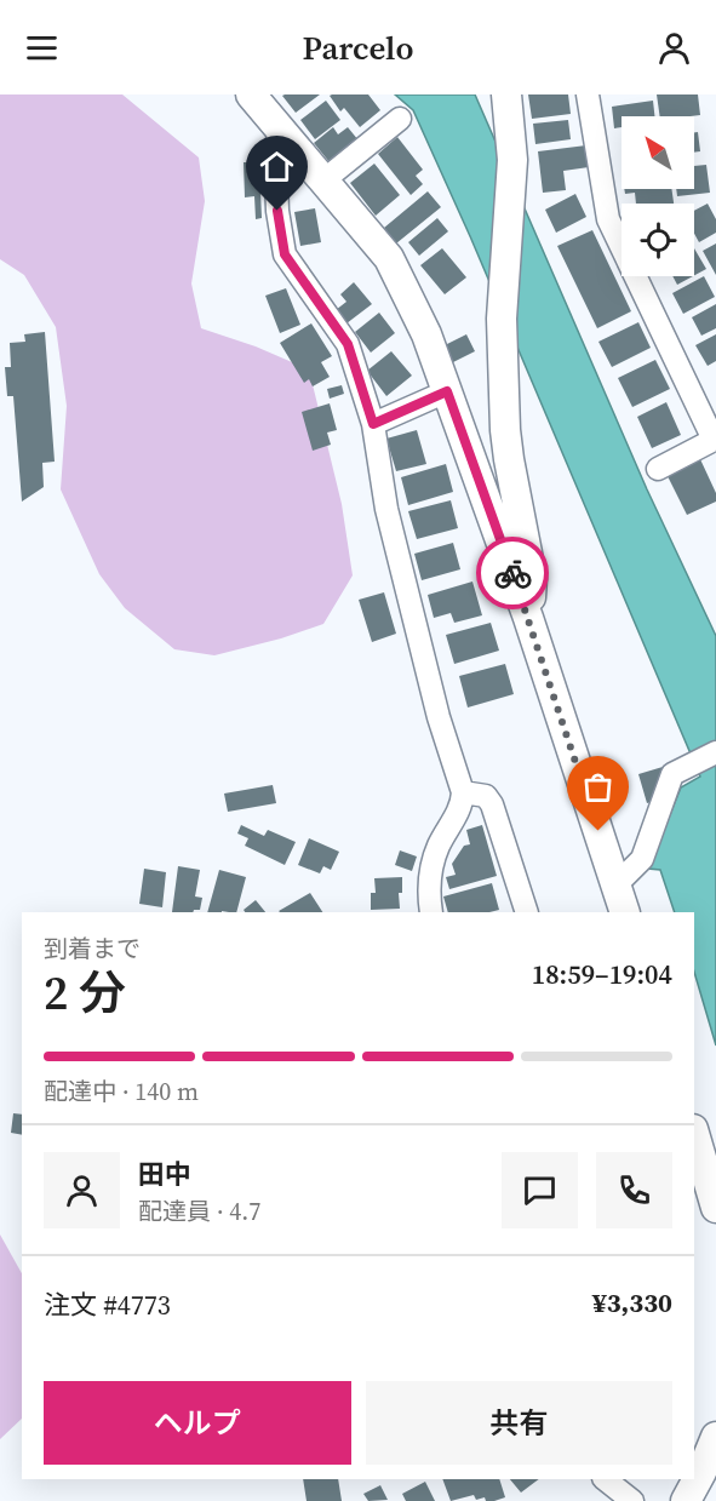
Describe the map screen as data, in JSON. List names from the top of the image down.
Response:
{
  "north": "top left",
  "page": {
    "header": "Parcelo",
    "heading": ["2 分", "到着まで", "18:59–19:04"],
    "panel": [
      "田中",
      "配達員 · 4.7",
      "注文 #4773",
      "¥3,330"
    ],
    "bar": "配達中 · 140 m",
    "buttons": ["ヘルプ", "共有"]
  }
}
